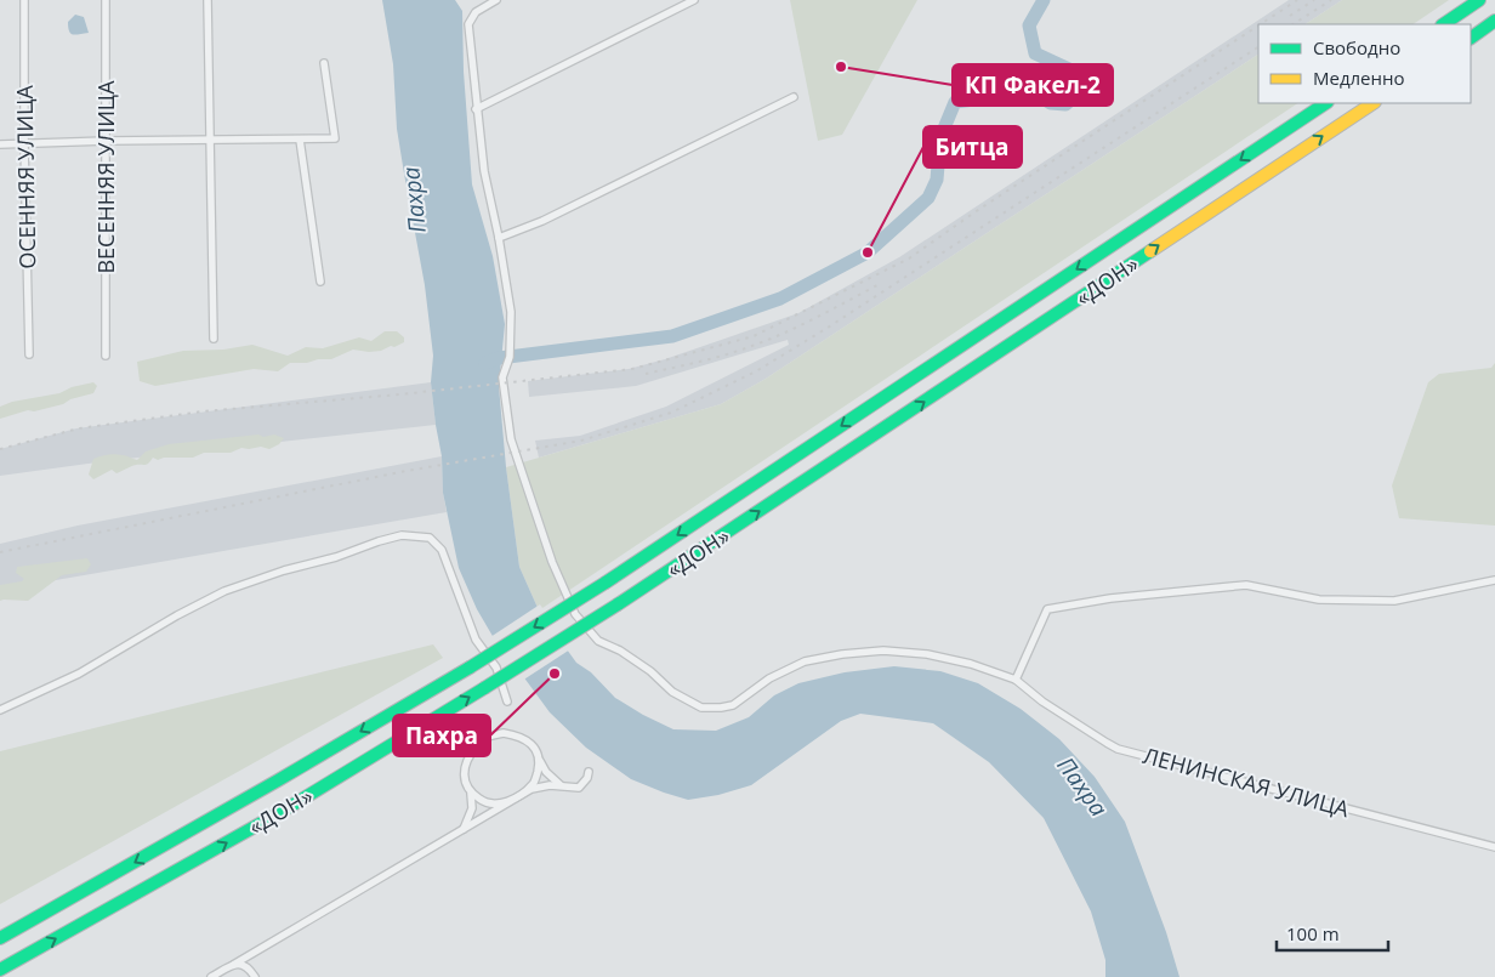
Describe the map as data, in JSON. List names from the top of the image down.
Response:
{
  "streets": {
    "highway": ["«ДОН»"],
    "street": ["ОСЕННЯЯ УЛИЦА", "ВЕСЕННЯЯ УЛИЦА", "ЛЕНИНСКАЯ УЛИЦА"]
  },
  "water": ["Пахра"],
  "places": ["КП Факел-2", "Битца", "Пахра"],
  "legend": ["Свободно", "Медленно"],
  "scale_bar": "100 m"
}
